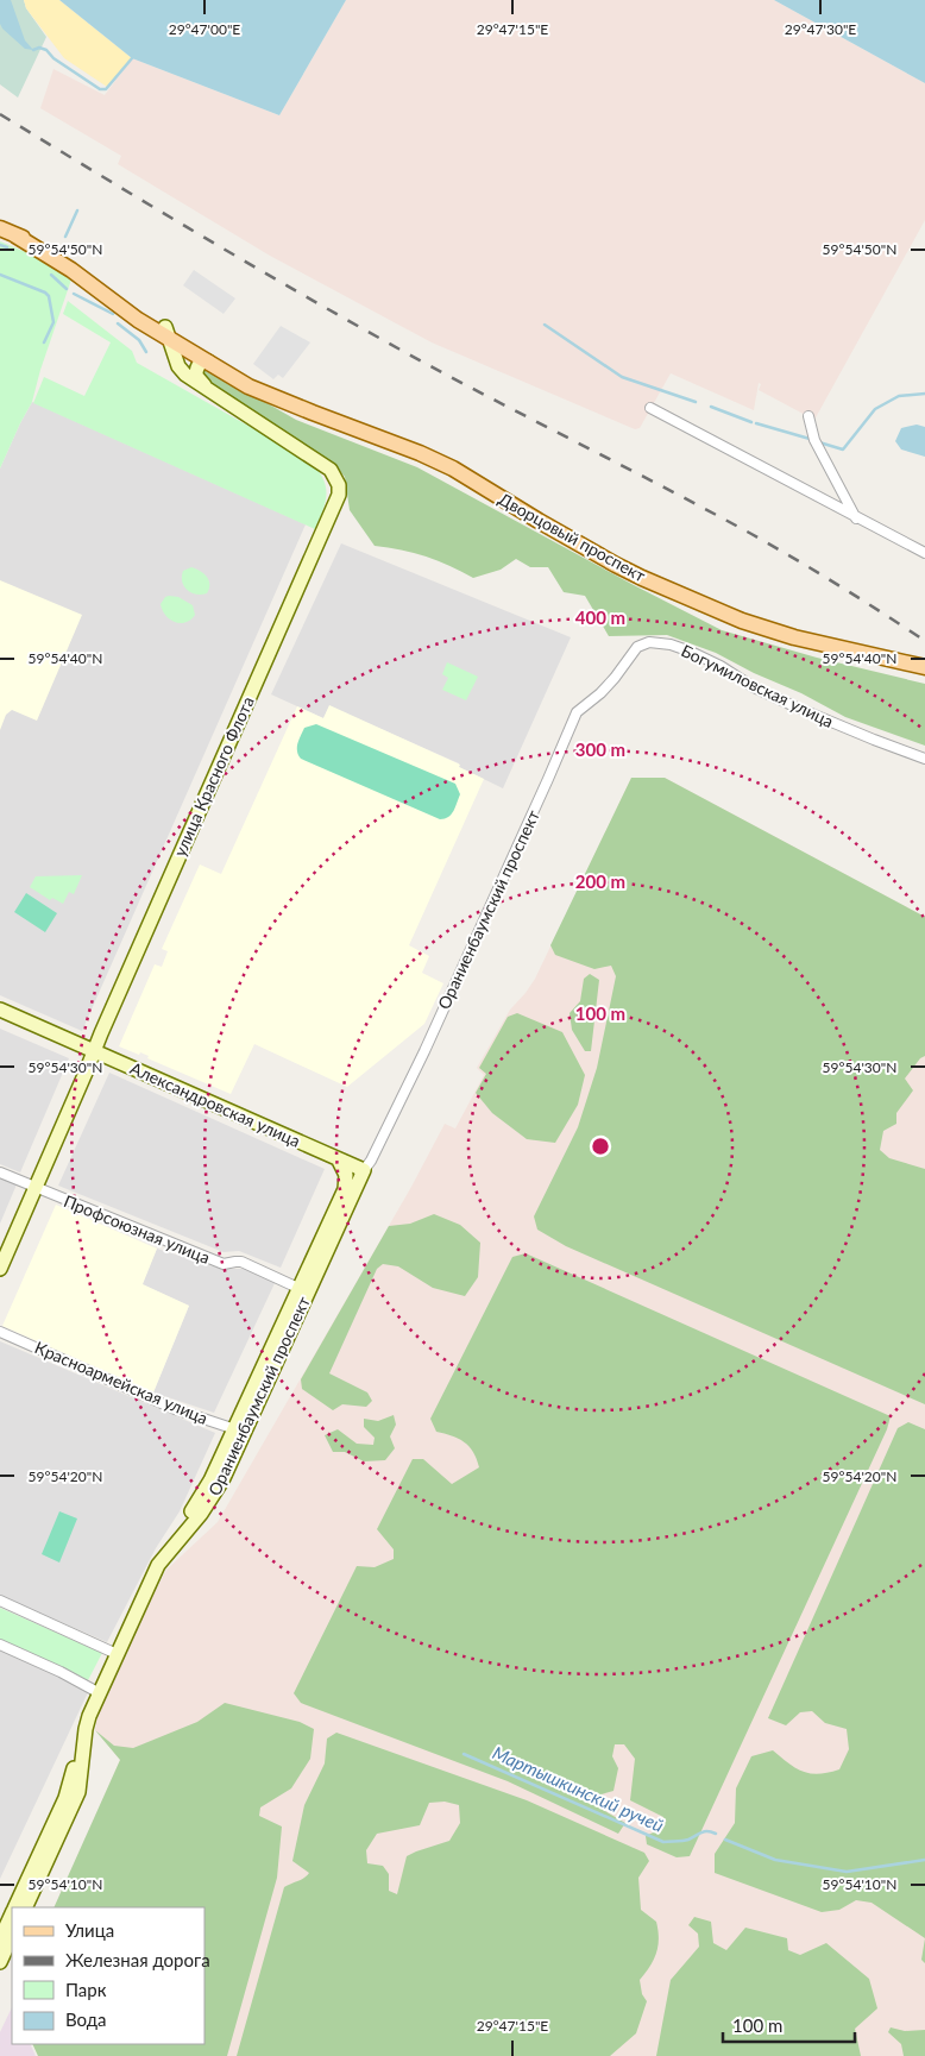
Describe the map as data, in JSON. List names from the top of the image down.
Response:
{
  "streets": {
    "main road": [
      "Дворцовый проспект",
      "улица Красного Флота",
      "Ораниенбаумский проспект",
      "Александровская улица"
    ],
    "street": ["Богумиловская улица", "Профсоюзная улица", "Красноармейская улица"]
  },
  "crossings": [
    ["Дворцовый проспект", "улица Красного Флота"],
    ["Богумиловская улица", "Ораниенбаумский проспект"],
    ["улица Красного Флота", "Александровская улица"],
    ["улица Красного Флота", "Профсоюзная улица"],
    ["Ораниенбаумский проспект", "Александровская улица"],
    ["Ораниенбаумский проспект", "Профсоюзная улица"],
    ["Ораниенбаумский проспект", "Красноармейская улица"]
  ],
  "water": ["Мартышкинский ручей"],
  "legend": [
    "Улица",
    "Железная дорога",
    "Парк",
    "Вода"
  ],
  "scale_bar": "100 m",
  "coordinates": [
    "29°47'00\"E",
    "29°47'15\"E",
    "29°47'30\"E",
    "59°54'50\"N",
    "59°54'40\"N",
    "59°54'30\"N",
    "59°54'20\"N",
    "59°54'10\"N"
  ],
  "rings": [
    "400 m",
    "300 m",
    "200 m",
    "100 m"
  ]
}
